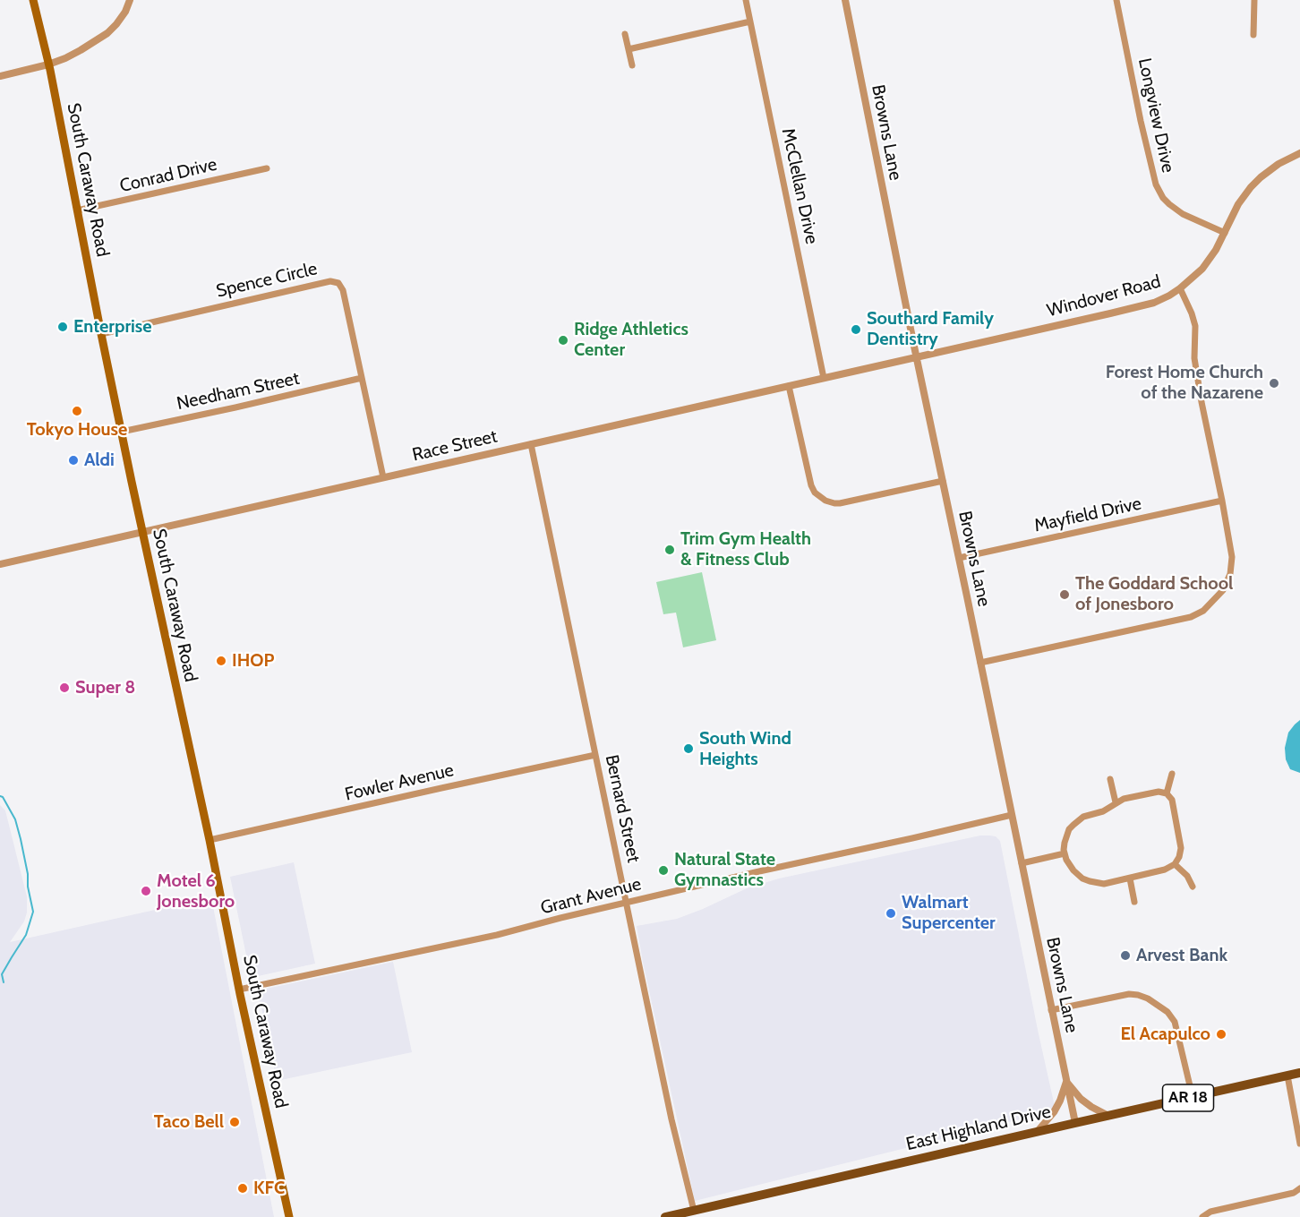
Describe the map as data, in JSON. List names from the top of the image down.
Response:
{
  "streets": {
    "main road": ["South Caraway Road", "AR 18", "East Highland Drive"],
    "street": [
      "Longview Drive",
      "Browns Lane",
      "Conrad Drive",
      "McClellan Drive",
      "Spence Circle",
      "Windover Road",
      "Needham Street",
      "Race Street",
      "Mayfield Drive",
      "Fowler Avenue",
      "Bernard Street",
      "Grant Avenue"
    ]
  },
  "crossings": [
    ["Longview Drive", "Windover Road"],
    ["Browns Lane", "Windover Road"],
    ["Browns Lane", "Race Street"],
    ["Browns Lane", "Mayfield Drive"],
    ["Browns Lane", "Grant Avenue"],
    ["Browns Lane", "East Highland Drive"],
    ["Conrad Drive", "South Caraway Road"],
    ["South Caraway Road", "Spence Circle"],
    ["South Caraway Road", "Needham Street"],
    ["South Caraway Road", "Race Street"],
    ["South Caraway Road", "Fowler Avenue"],
    ["South Caraway Road", "Grant Avenue"],
    ["McClellan Drive", "Race Street"],
    ["Spence Circle", "Needham Street"],
    ["Spence Circle", "Race Street"],
    ["Windover Road", "Race Street"],
    ["Race Street", "Bernard Street"],
    ["Fowler Avenue", "Bernard Street"],
    ["Bernard Street", "Grant Avenue"],
    ["Bernard Street", "East Highland Drive"]
  ],
  "places": [
    "Enterprise",
    "Southard Family Dentistry",
    "Ridge Athletics Center",
    "Forest Home Church of the Nazarene",
    "Tokyo House",
    "Aldi",
    "Trim Gym Health & Fitness Club",
    "The Goddard School of Jonesboro",
    "IHOP",
    "Super 8",
    "South Wind Heights",
    "Natural State Gymnastics",
    "Motel 6 Jonesboro",
    "Walmart Supercenter",
    "Arvest Bank",
    "El Acapulco",
    "Taco Bell",
    "KFC"
  ]
}
